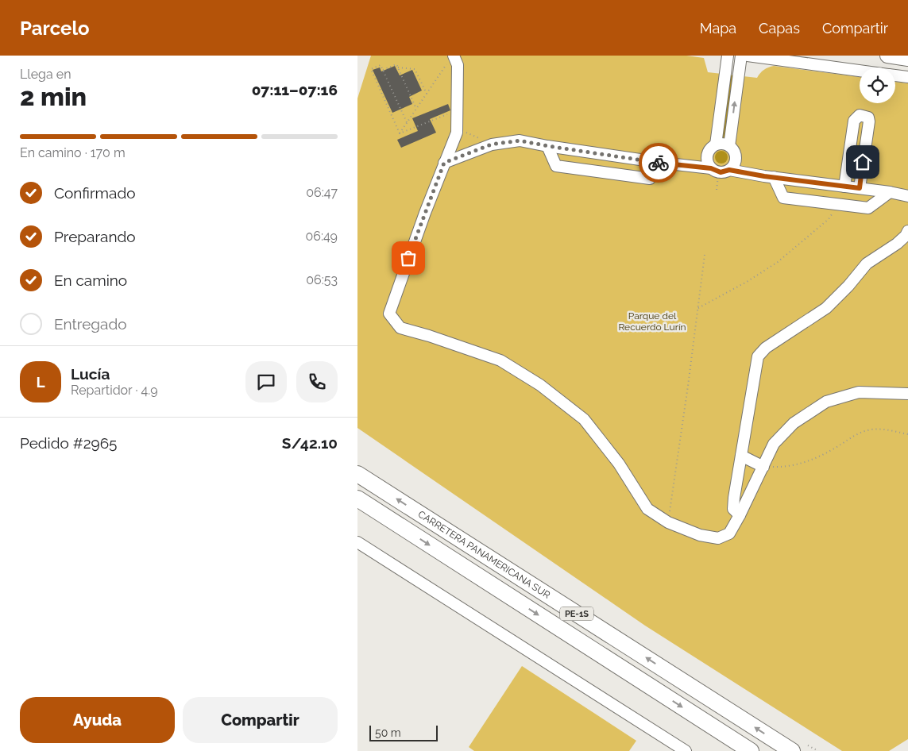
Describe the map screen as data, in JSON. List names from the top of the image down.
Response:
{
  "streets": {
    "highway": ["CARRETERA PANAMERICANA SUR", "PE-1S"]
  },
  "parks": ["Parque del Recuerdo Lurín"],
  "scale_bar": "50 m",
  "page": {
    "header": "Parcelo",
    "nav": ["Mapa", "Capas", "Compartir"],
    "heading": ["2 min", "Llega en", "07:11–07:16"],
    "panel": [
      "Lucía",
      "Repartidor · 4.9",
      "Pedido #2965",
      "S/42.10"
    ],
    "bar": "En camino · 170 m",
    "list": [
      ["Confirmado", "06:47"],
      ["Preparando", "06:49"],
      ["En camino", "06:53"],
      "Entregado"
    ],
    "round": "L",
    "buttons": ["Ayuda", "Compartir"],
    "scale": "50 m"
  }
}
